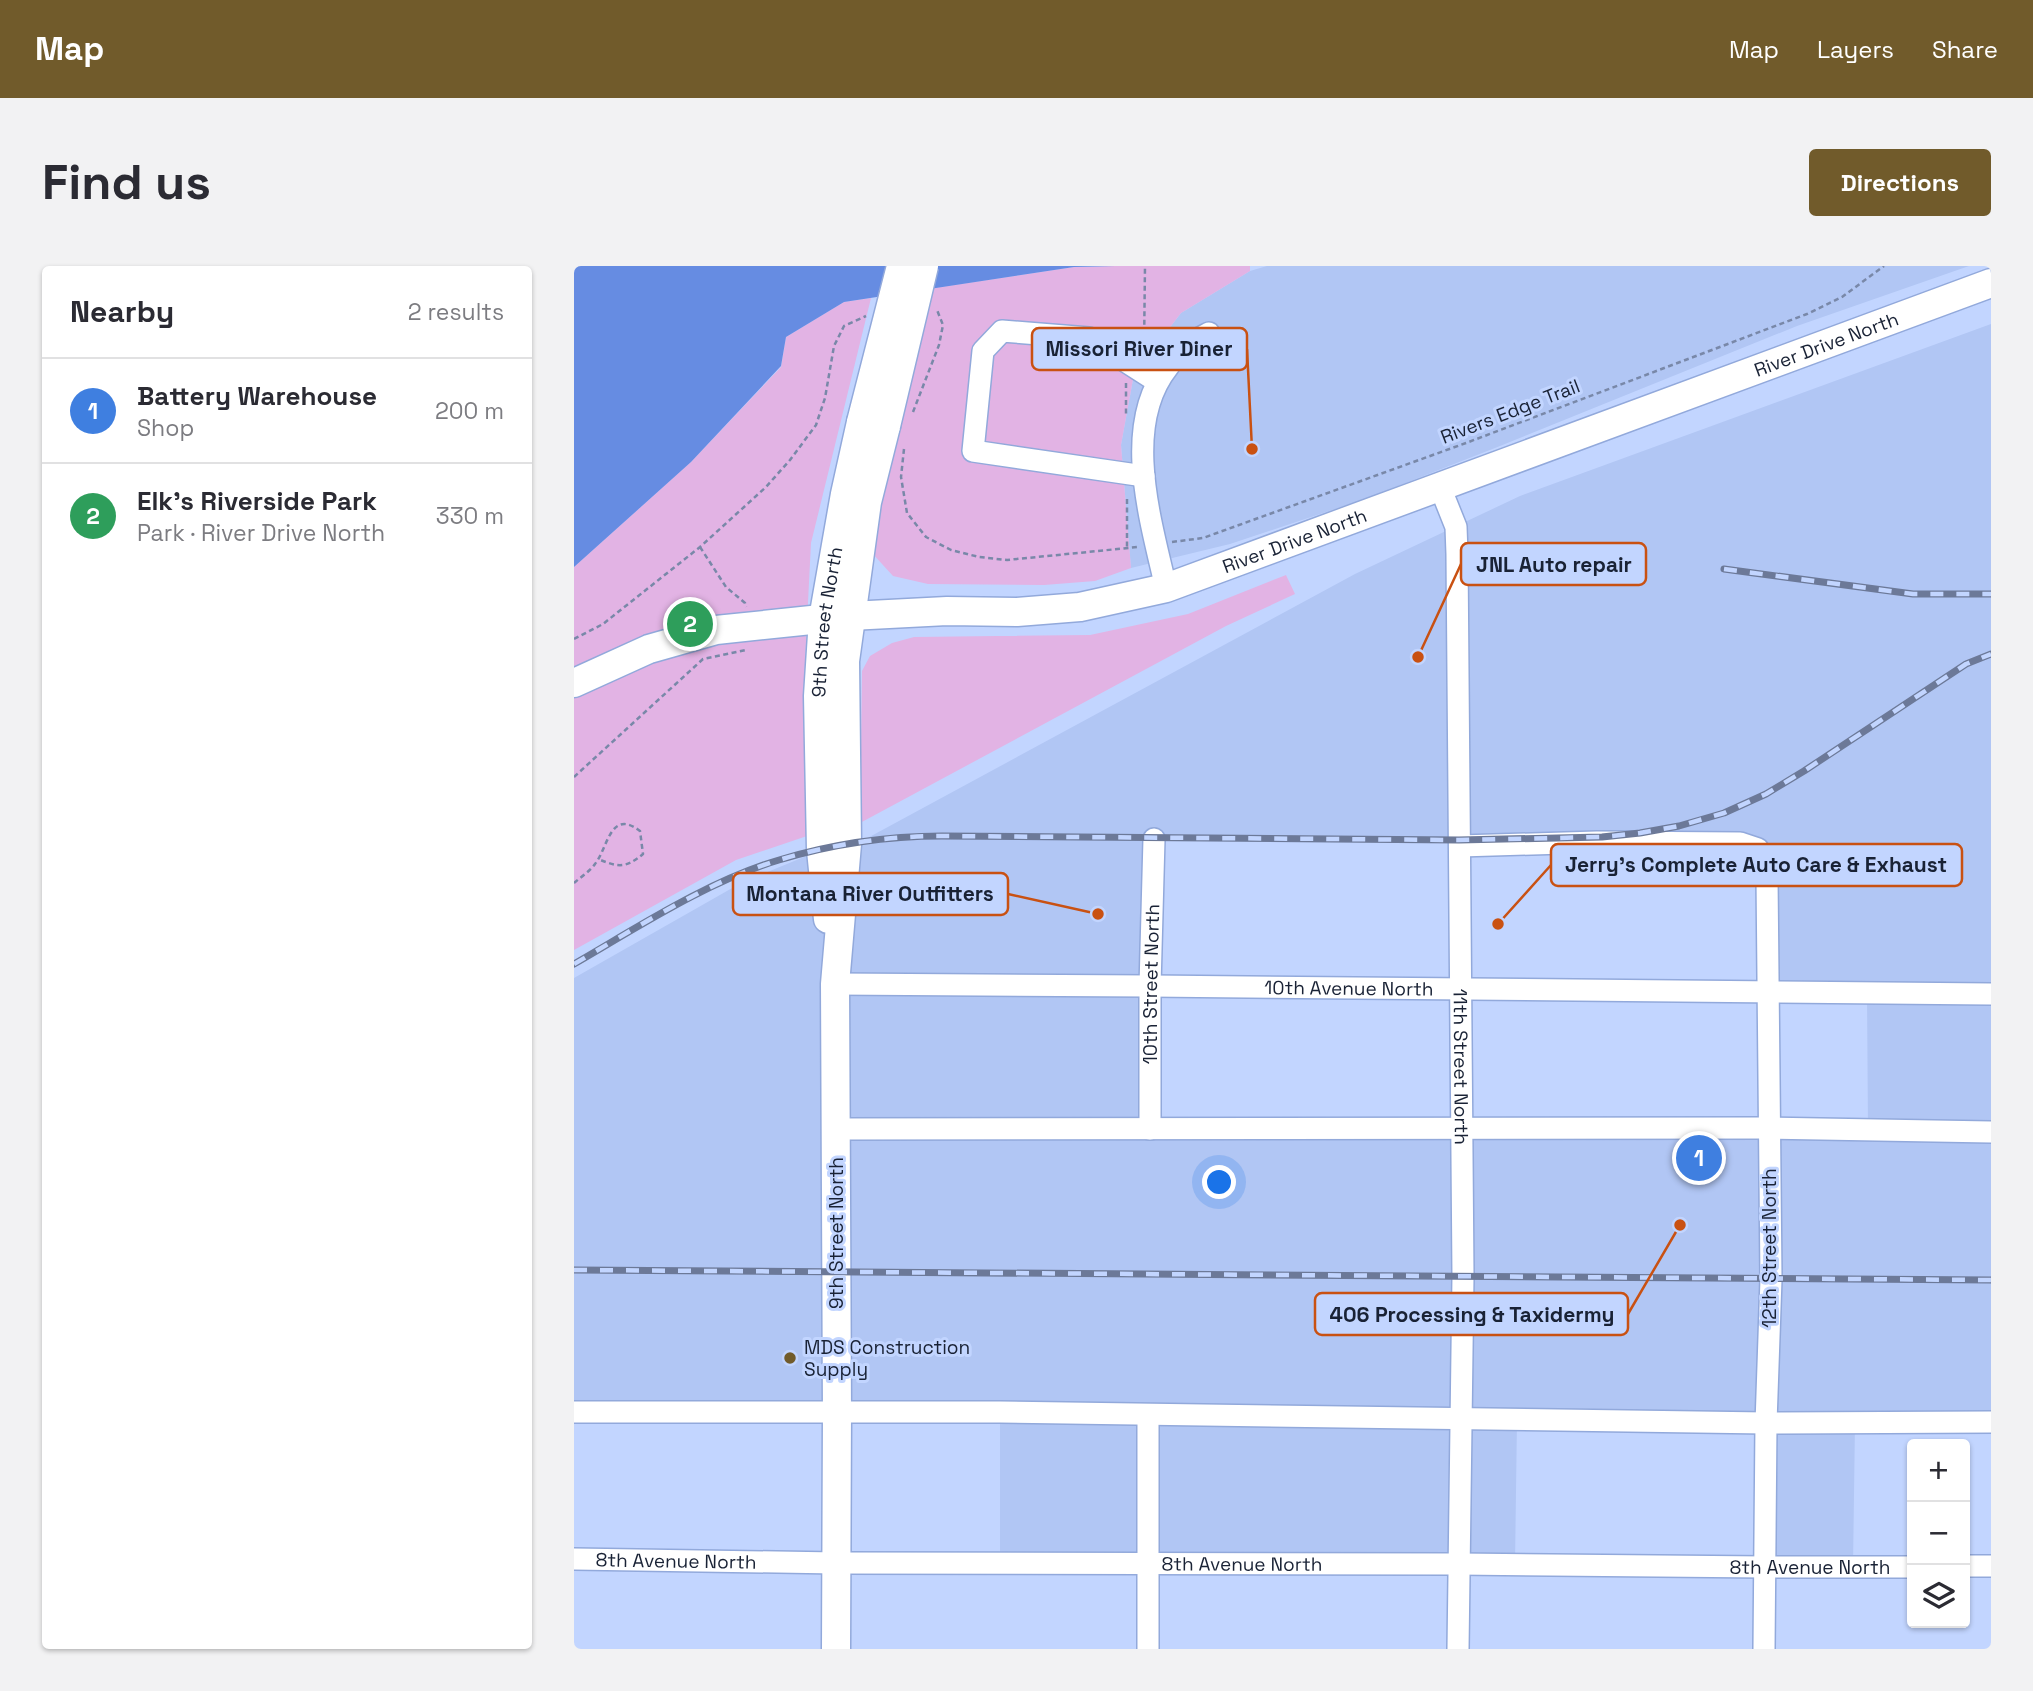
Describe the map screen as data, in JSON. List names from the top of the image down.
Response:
{
  "streets": {
    "main road": ["River Drive North", "9th Street North"],
    "street": [
      "10th Street North",
      "10th Avenue North",
      "11th Street North",
      "12th Street North",
      "8th Avenue North"
    ],
    "path": ["Rivers Edge Trail"]
  },
  "crossings": [
    ["River Drive North", "9th Street North"],
    ["River Drive North", "11th Street North"],
    ["9th Street North", "10th Avenue North"],
    ["9th Street North", "8th Avenue North"],
    ["10th Street North", "10th Avenue North"],
    ["10th Avenue North", "11th Street North"],
    ["10th Avenue North", "12th Street North"],
    ["11th Street North", "12th Street North"],
    ["11th Street North", "8th Avenue North"],
    ["12th Street North", "8th Avenue North"]
  ],
  "places": [
    "Missori River Diner",
    "JNL Auto repair",
    "Montana River Outfitters",
    "Jerry's Complete Auto Care & Exhaust",
    "406 Processing & Taxidermy",
    "MDS Construction Supply"
  ],
  "page": {
    "header": "Map",
    "nav": ["Map", "Layers", "Share"],
    "buttons": "Directions",
    "title": "Find us",
    "heading": ["Nearby", "2 results"],
    "list": [
      {
        "mark": "1",
        "name": "Battery Warehouse",
        "note": "Shop",
        "value": "200 m"
      },
      {
        "mark": "2",
        "name": "Elk's Riverside Park",
        "note": "Park · River Drive North",
        "value": "330 m"
      }
    ],
    "pins": ["2", "1"],
    "map_buttons": ["+", "−"]
  }
}
